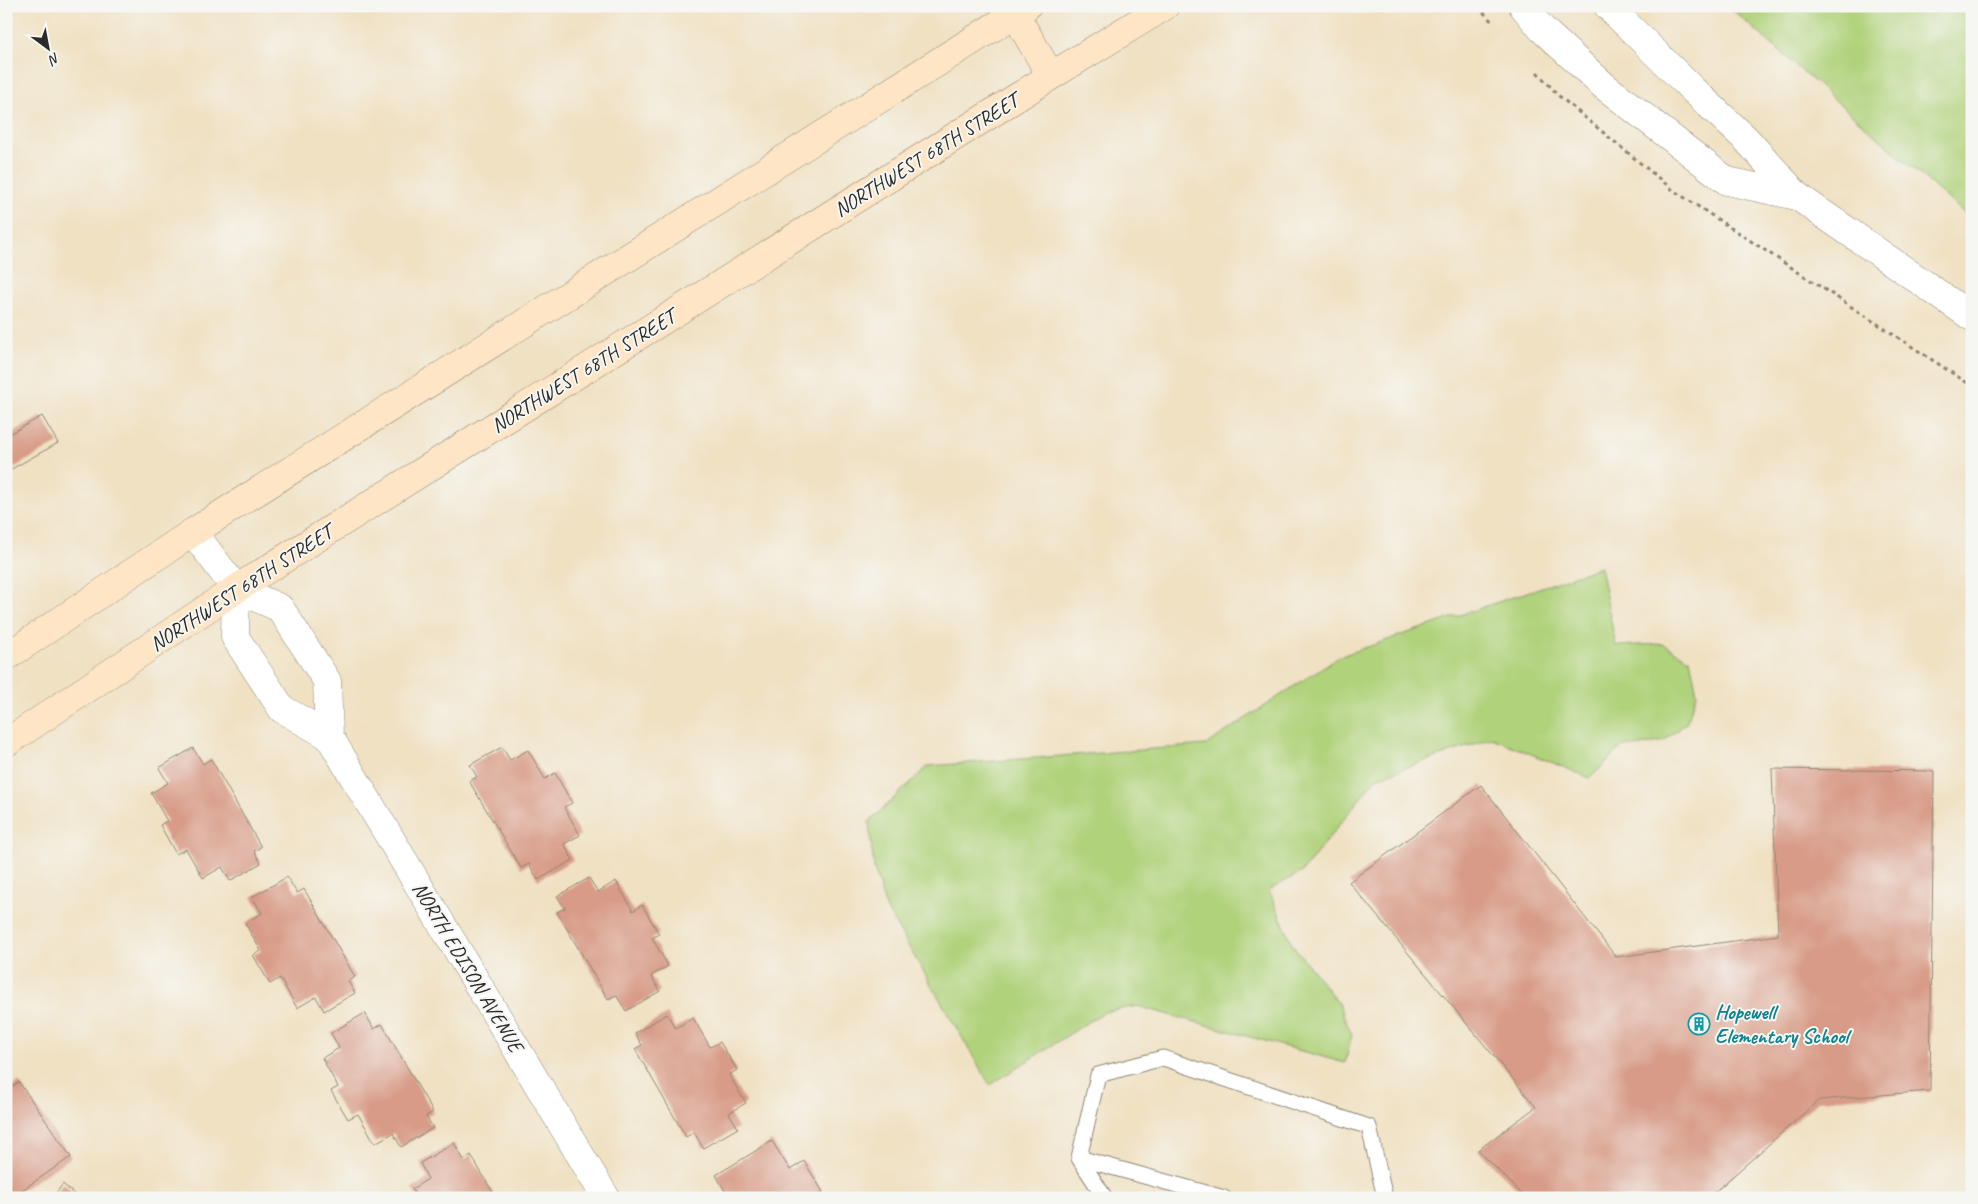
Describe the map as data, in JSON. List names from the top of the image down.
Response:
{
  "streets": {
    "main road": ["NORTHWEST 68TH STREET"],
    "street": ["NORTH EDISON AVENUE"]
  },
  "crossings": [
    ["NORTHWEST 68TH STREET", "NORTH EDISON AVENUE"]
  ],
  "places": {
    "building": ["Hopewell Elementary School"]
  },
  "north": "bottom right"
}
